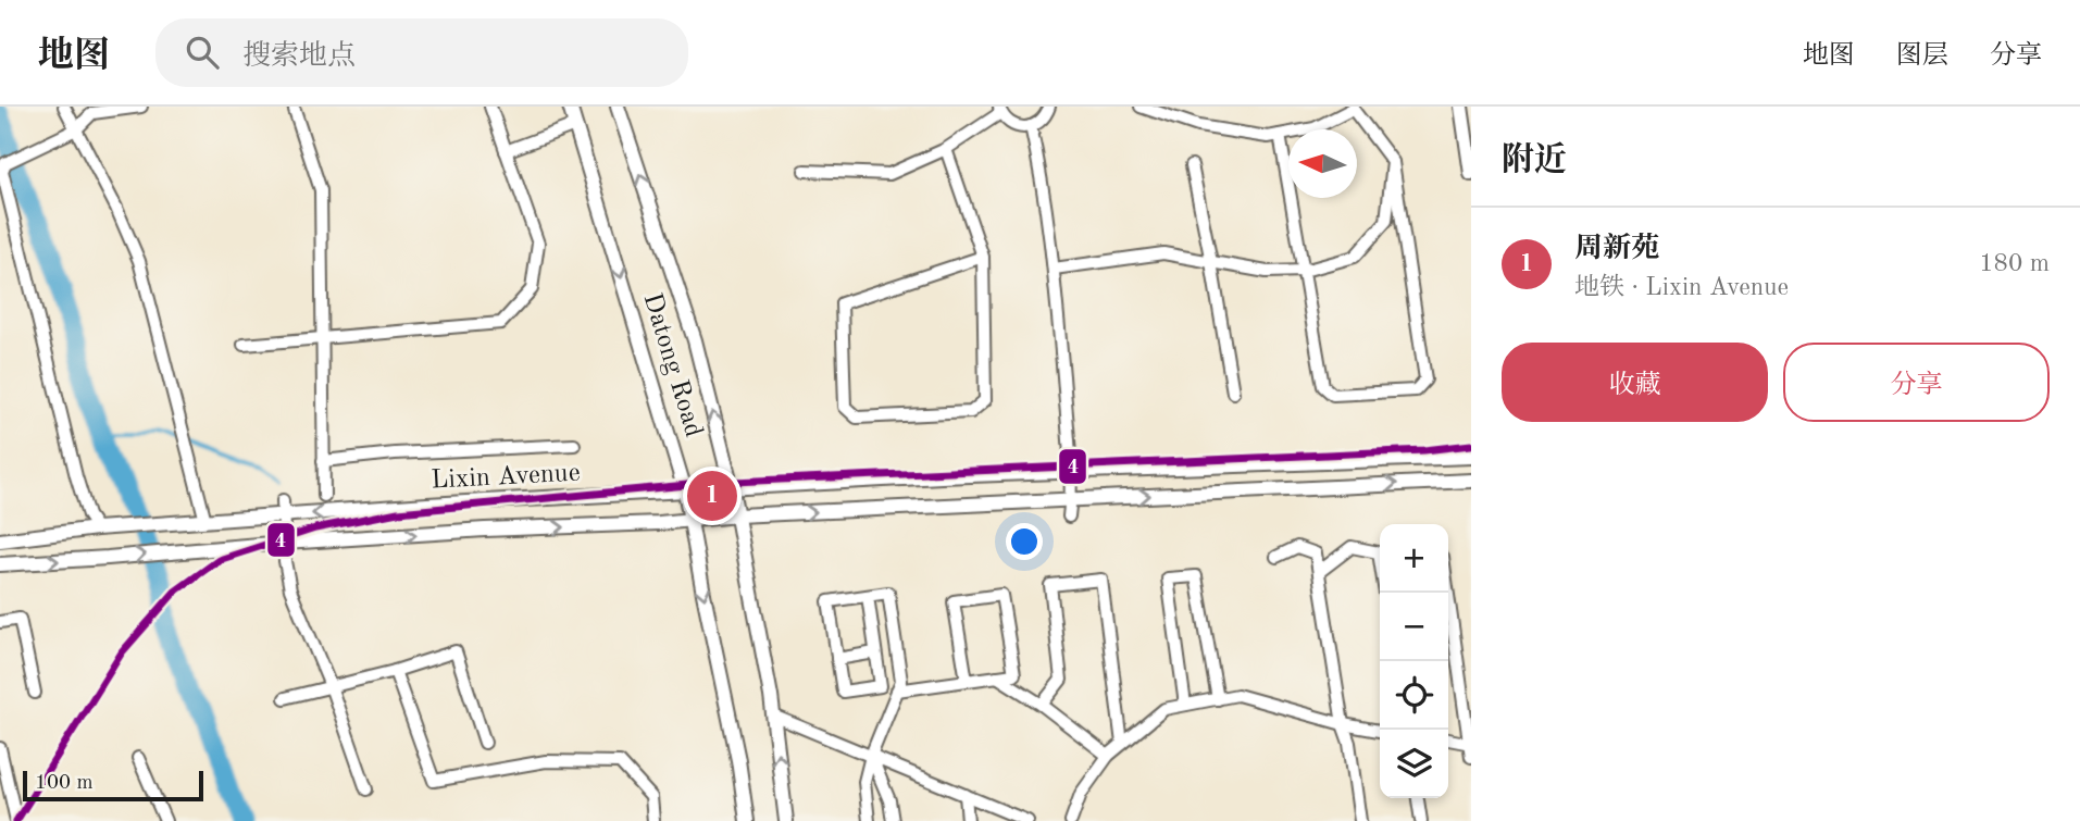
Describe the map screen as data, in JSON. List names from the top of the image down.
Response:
{
  "streets": {
    "street": ["Datong Road", "Lixin Avenue"]
  },
  "crossings": [
    ["Datong Road", "Lixin Avenue"]
  ],
  "lines": ["transit line 4"],
  "scale_bar": "100 m",
  "north": "left",
  "page": {
    "header": "地图",
    "search": "搜索地点",
    "nav": ["地图", "图层", "分享"],
    "heading": "附近",
    "list": [
      {
        "mark": "1",
        "name": "周新苑",
        "note": "地铁 · Lixin Avenue",
        "value": "180 m"
      }
    ],
    "buttons": ["收藏", "分享"],
    "pins": "1",
    "map_buttons": ["+", "−"],
    "scale": "100 m"
  }
}
